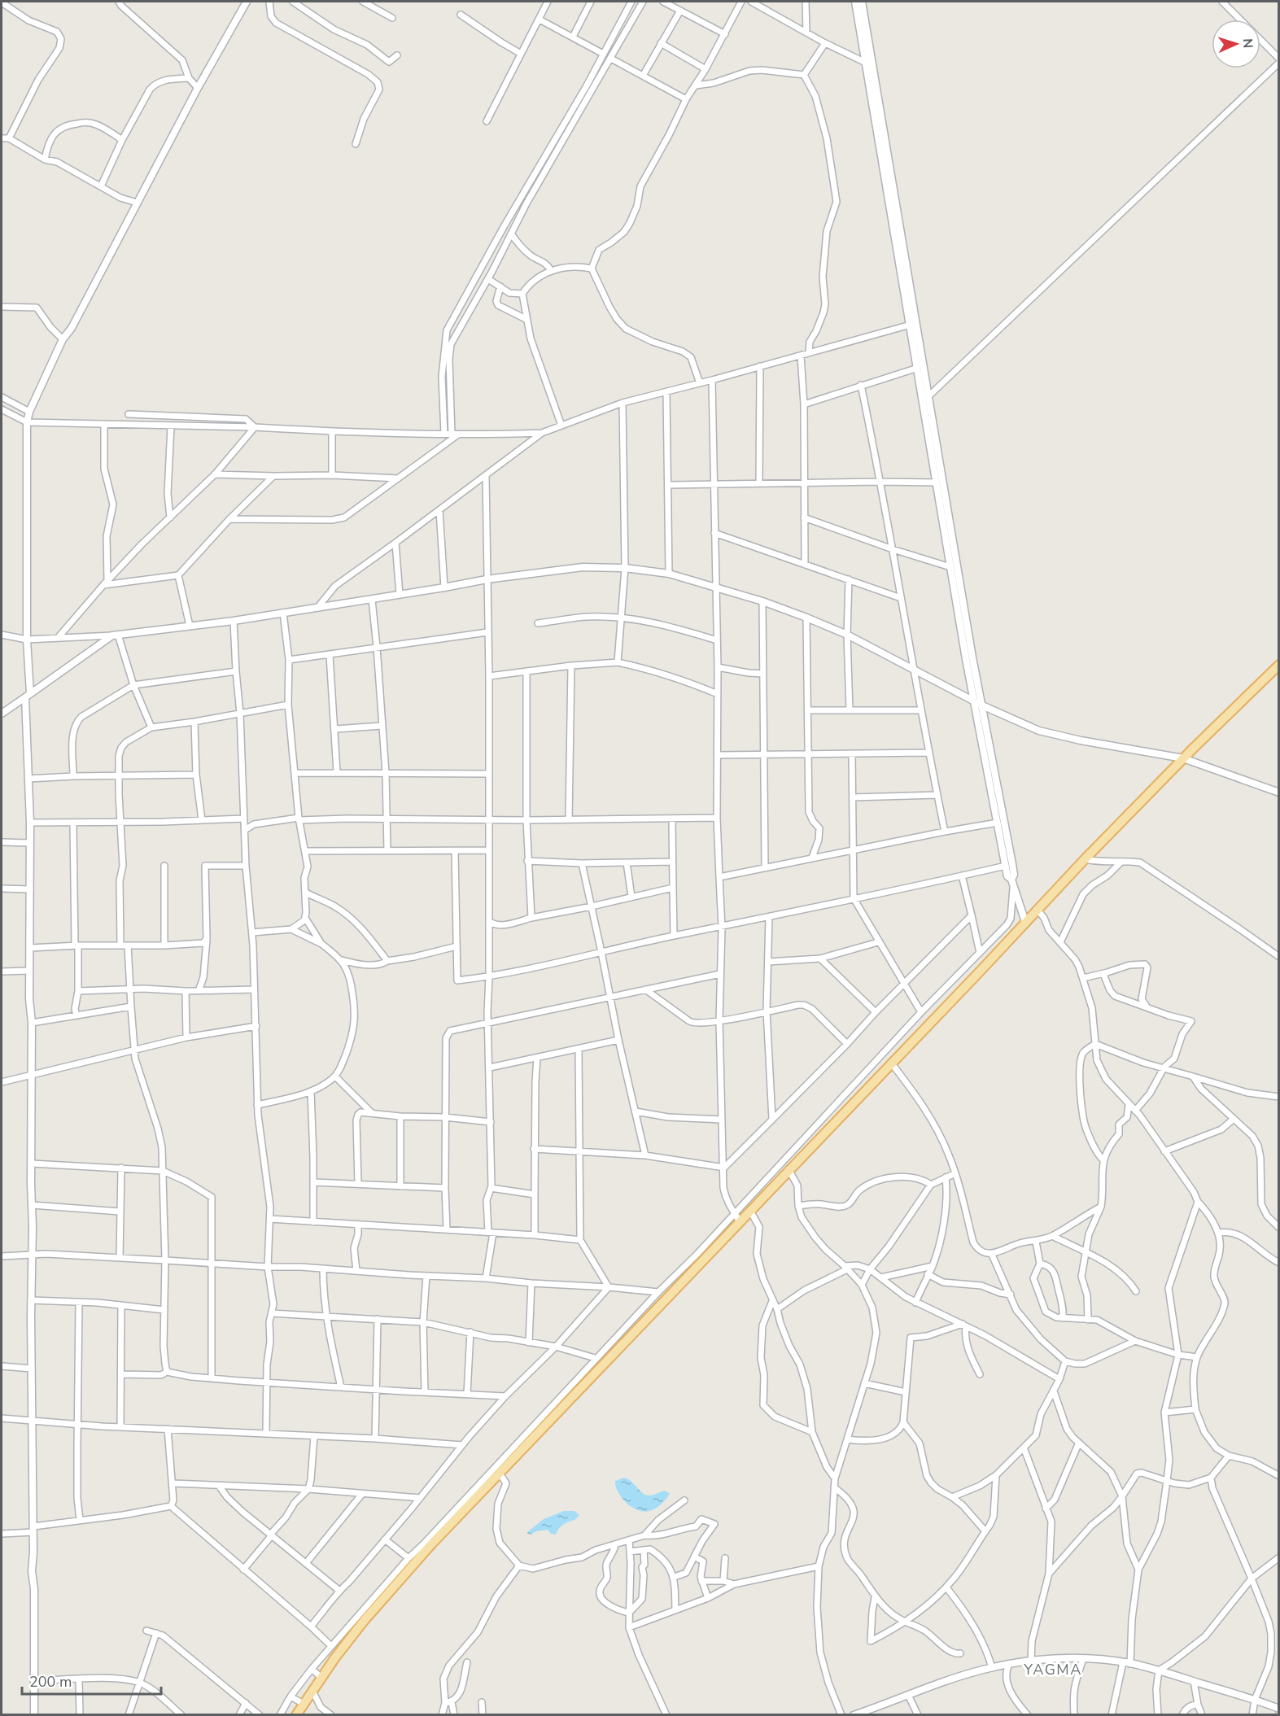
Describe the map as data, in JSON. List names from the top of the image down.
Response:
{
  "districts": ["YAGMA"],
  "scale_bar": "200 m",
  "north": "right"
}
